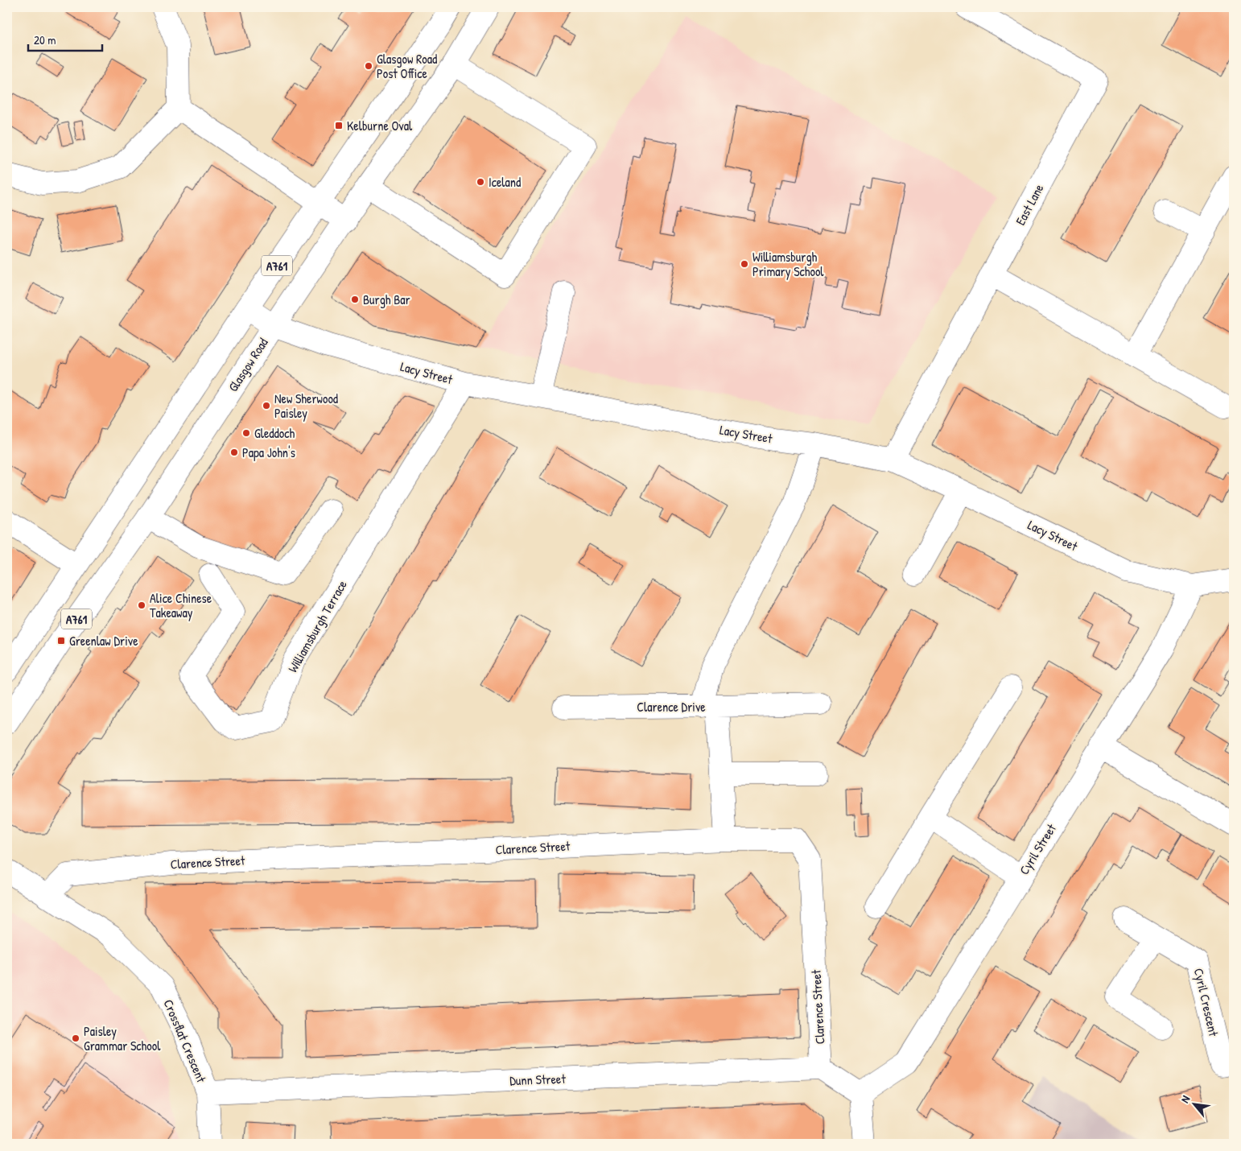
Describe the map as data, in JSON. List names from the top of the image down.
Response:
{
  "streets": {
    "street": [
      "East Lane",
      "A761",
      "Glasgow Road",
      "Lacy Street",
      "Williamsburgh Terrace",
      "Clarence Drive",
      "Clarence Street",
      "Cyril Street",
      "Cyril Crescent",
      "Crossflat Crescent",
      "Dunn Street"
    ]
  },
  "crossings": [
    ["East Lane", "Lacy Street"],
    ["A761", "Lacy Street"],
    ["Glasgow Road", "Lacy Street"],
    ["Lacy Street", "Williamsburgh Terrace"],
    ["Lacy Street", "Cyril Street"],
    ["Clarence Drive", "Clarence Street"],
    ["Clarence Street", "Crossflat Crescent"],
    ["Clarence Street", "Dunn Street"],
    ["Crossflat Crescent", "Dunn Street"]
  ],
  "places": {
    "other": [
      "Glasgow Road Post Office",
      "Iceland",
      "Williamsburgh Primary School",
      "Burgh Bar",
      "New Sherwood Paisley",
      "Gleddoch",
      "Papa John's",
      "Alice Chinese Takeaway",
      "Paisley Grammar School"
    ],
    "transit": ["Kelburne Oval", "Greenlaw Drive"]
  },
  "scale_bar": "20 m",
  "north": "top left"
}
